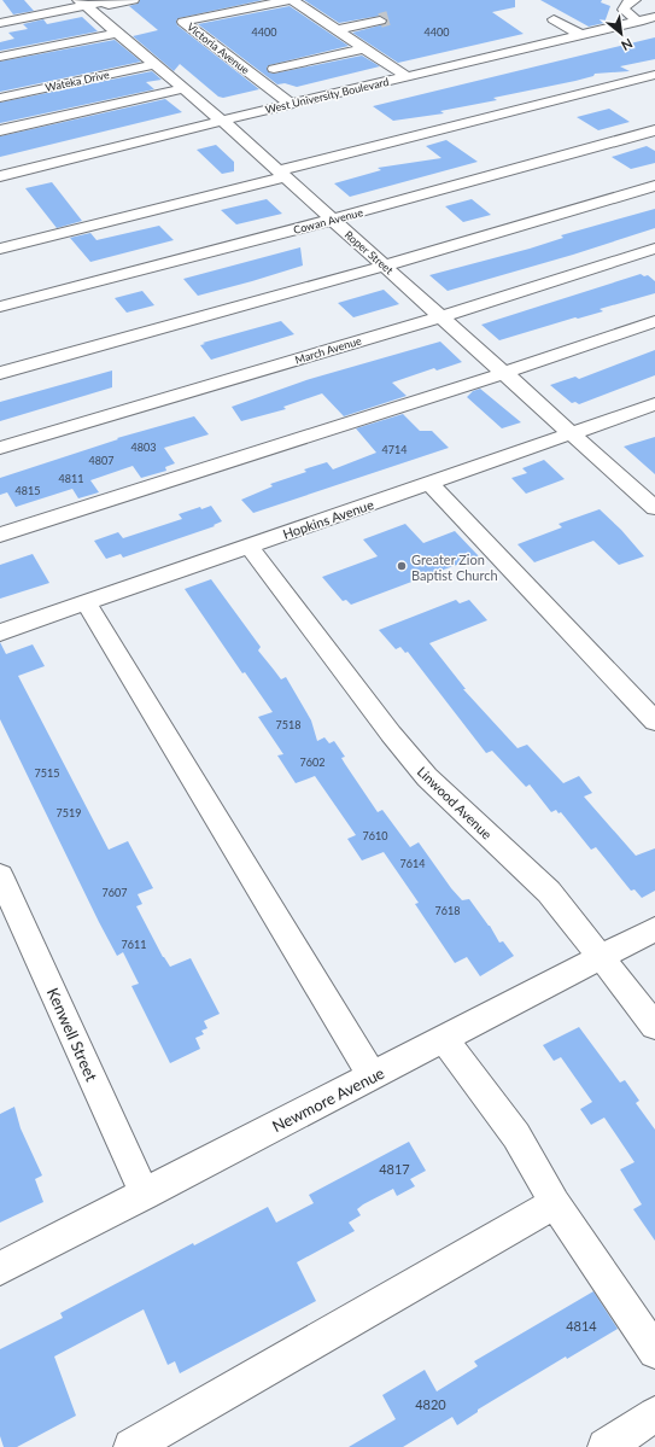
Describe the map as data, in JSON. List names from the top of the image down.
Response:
{
  "streets": {
    "street": [
      "Victoria Avenue",
      "Wateka Drive",
      "West University Boulevard",
      "Cowan Avenue",
      "Roper Street",
      "March Avenue",
      "Hopkins Avenue",
      "Linwood Avenue",
      "Kenwell Street",
      "Newmore Avenue"
    ]
  },
  "crossings": [
    ["Victoria Avenue", "West University Boulevard"],
    ["Wateka Drive", "Roper Street"],
    ["West University Boulevard", "Roper Street"],
    ["Cowan Avenue", "Roper Street"],
    ["Roper Street", "March Avenue"],
    ["Roper Street", "Hopkins Avenue"],
    ["Hopkins Avenue", "Linwood Avenue"],
    ["Linwood Avenue", "Newmore Avenue"],
    ["Kenwell Street", "Newmore Avenue"]
  ],
  "places": ["Greater Zion Baptist Church"],
  "house_numbers": [
    "4400",
    "4400",
    "4803",
    "4714",
    "4807",
    "4811",
    "4815",
    "7518",
    "7602",
    "7515",
    "7519",
    "7610",
    "7614",
    "7607",
    "7618",
    "7611",
    "4817",
    "4814",
    "4820"
  ],
  "north": "bottom right"
}
